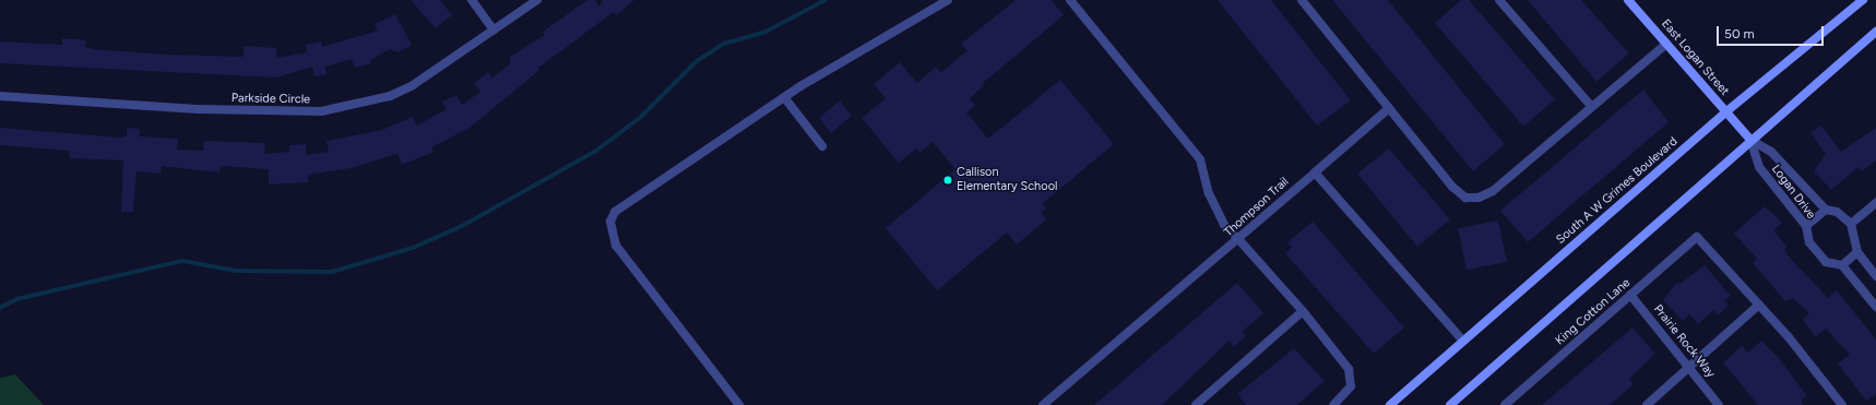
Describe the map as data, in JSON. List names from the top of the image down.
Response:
{
  "streets": {
    "main road": ["East Logan Street", "South A W Grimes Boulevard", "Logan Drive"],
    "street": [
      "Parkside Circle",
      "Thompson Trail",
      "King Cotton Lane",
      "Prairie Rock Way"
    ]
  },
  "crossings": [
    ["East Logan Street", "South A W Grimes Boulevard"],
    ["East Logan Street", "Logan Drive"],
    ["South A W Grimes Boulevard", "Logan Drive"],
    ["King Cotton Lane", "Prairie Rock Way"]
  ],
  "places": ["Callison Elementary School"],
  "scale_bar": "50 m"
}
